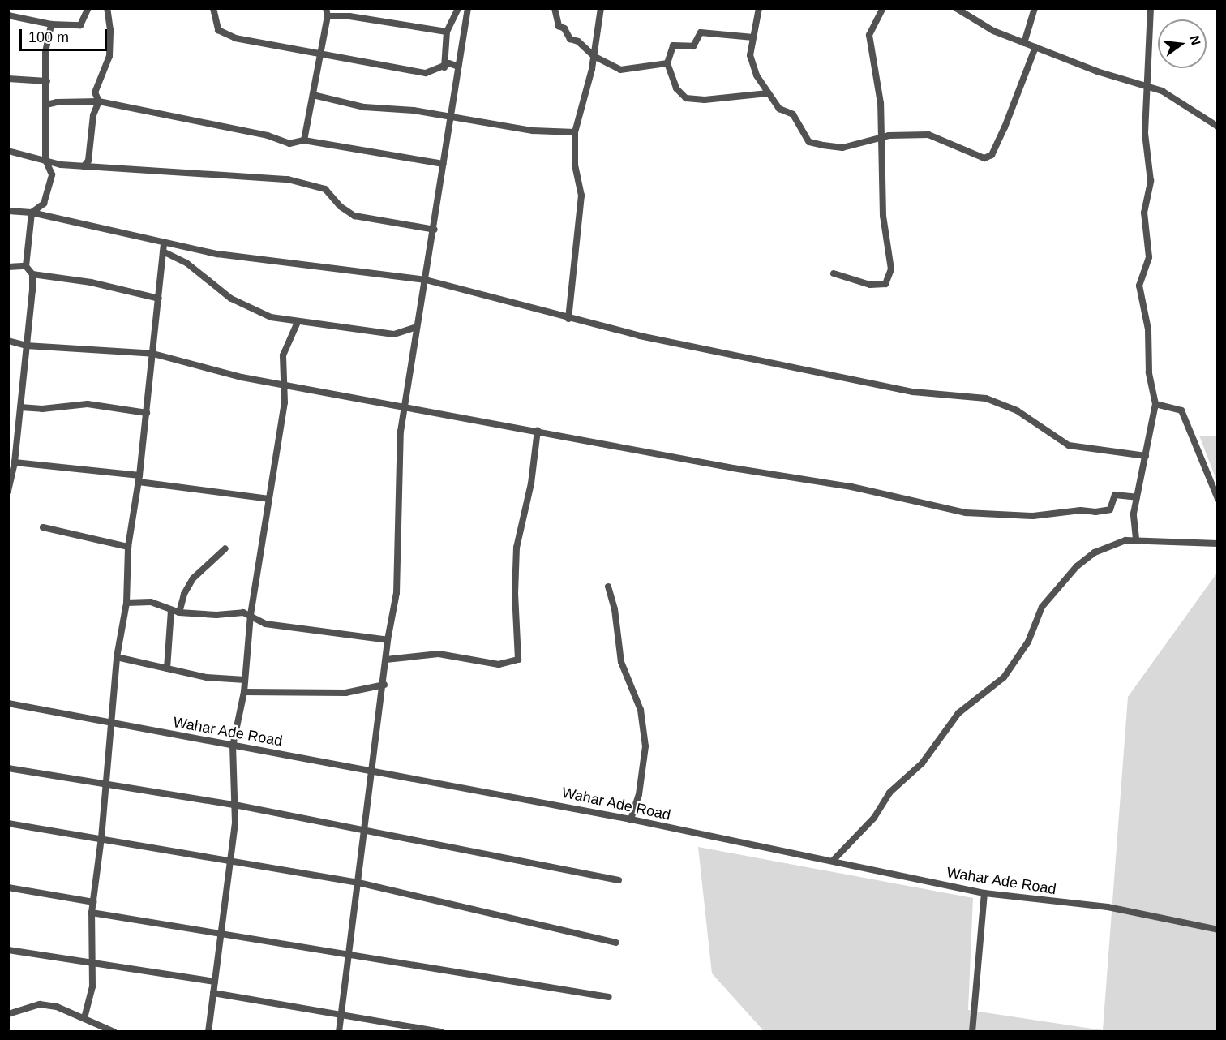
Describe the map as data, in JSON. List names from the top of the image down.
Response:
{
  "streets": {
    "street": ["Wahar Ade Road"]
  },
  "scale_bar": "100 m",
  "north": "right"
}
